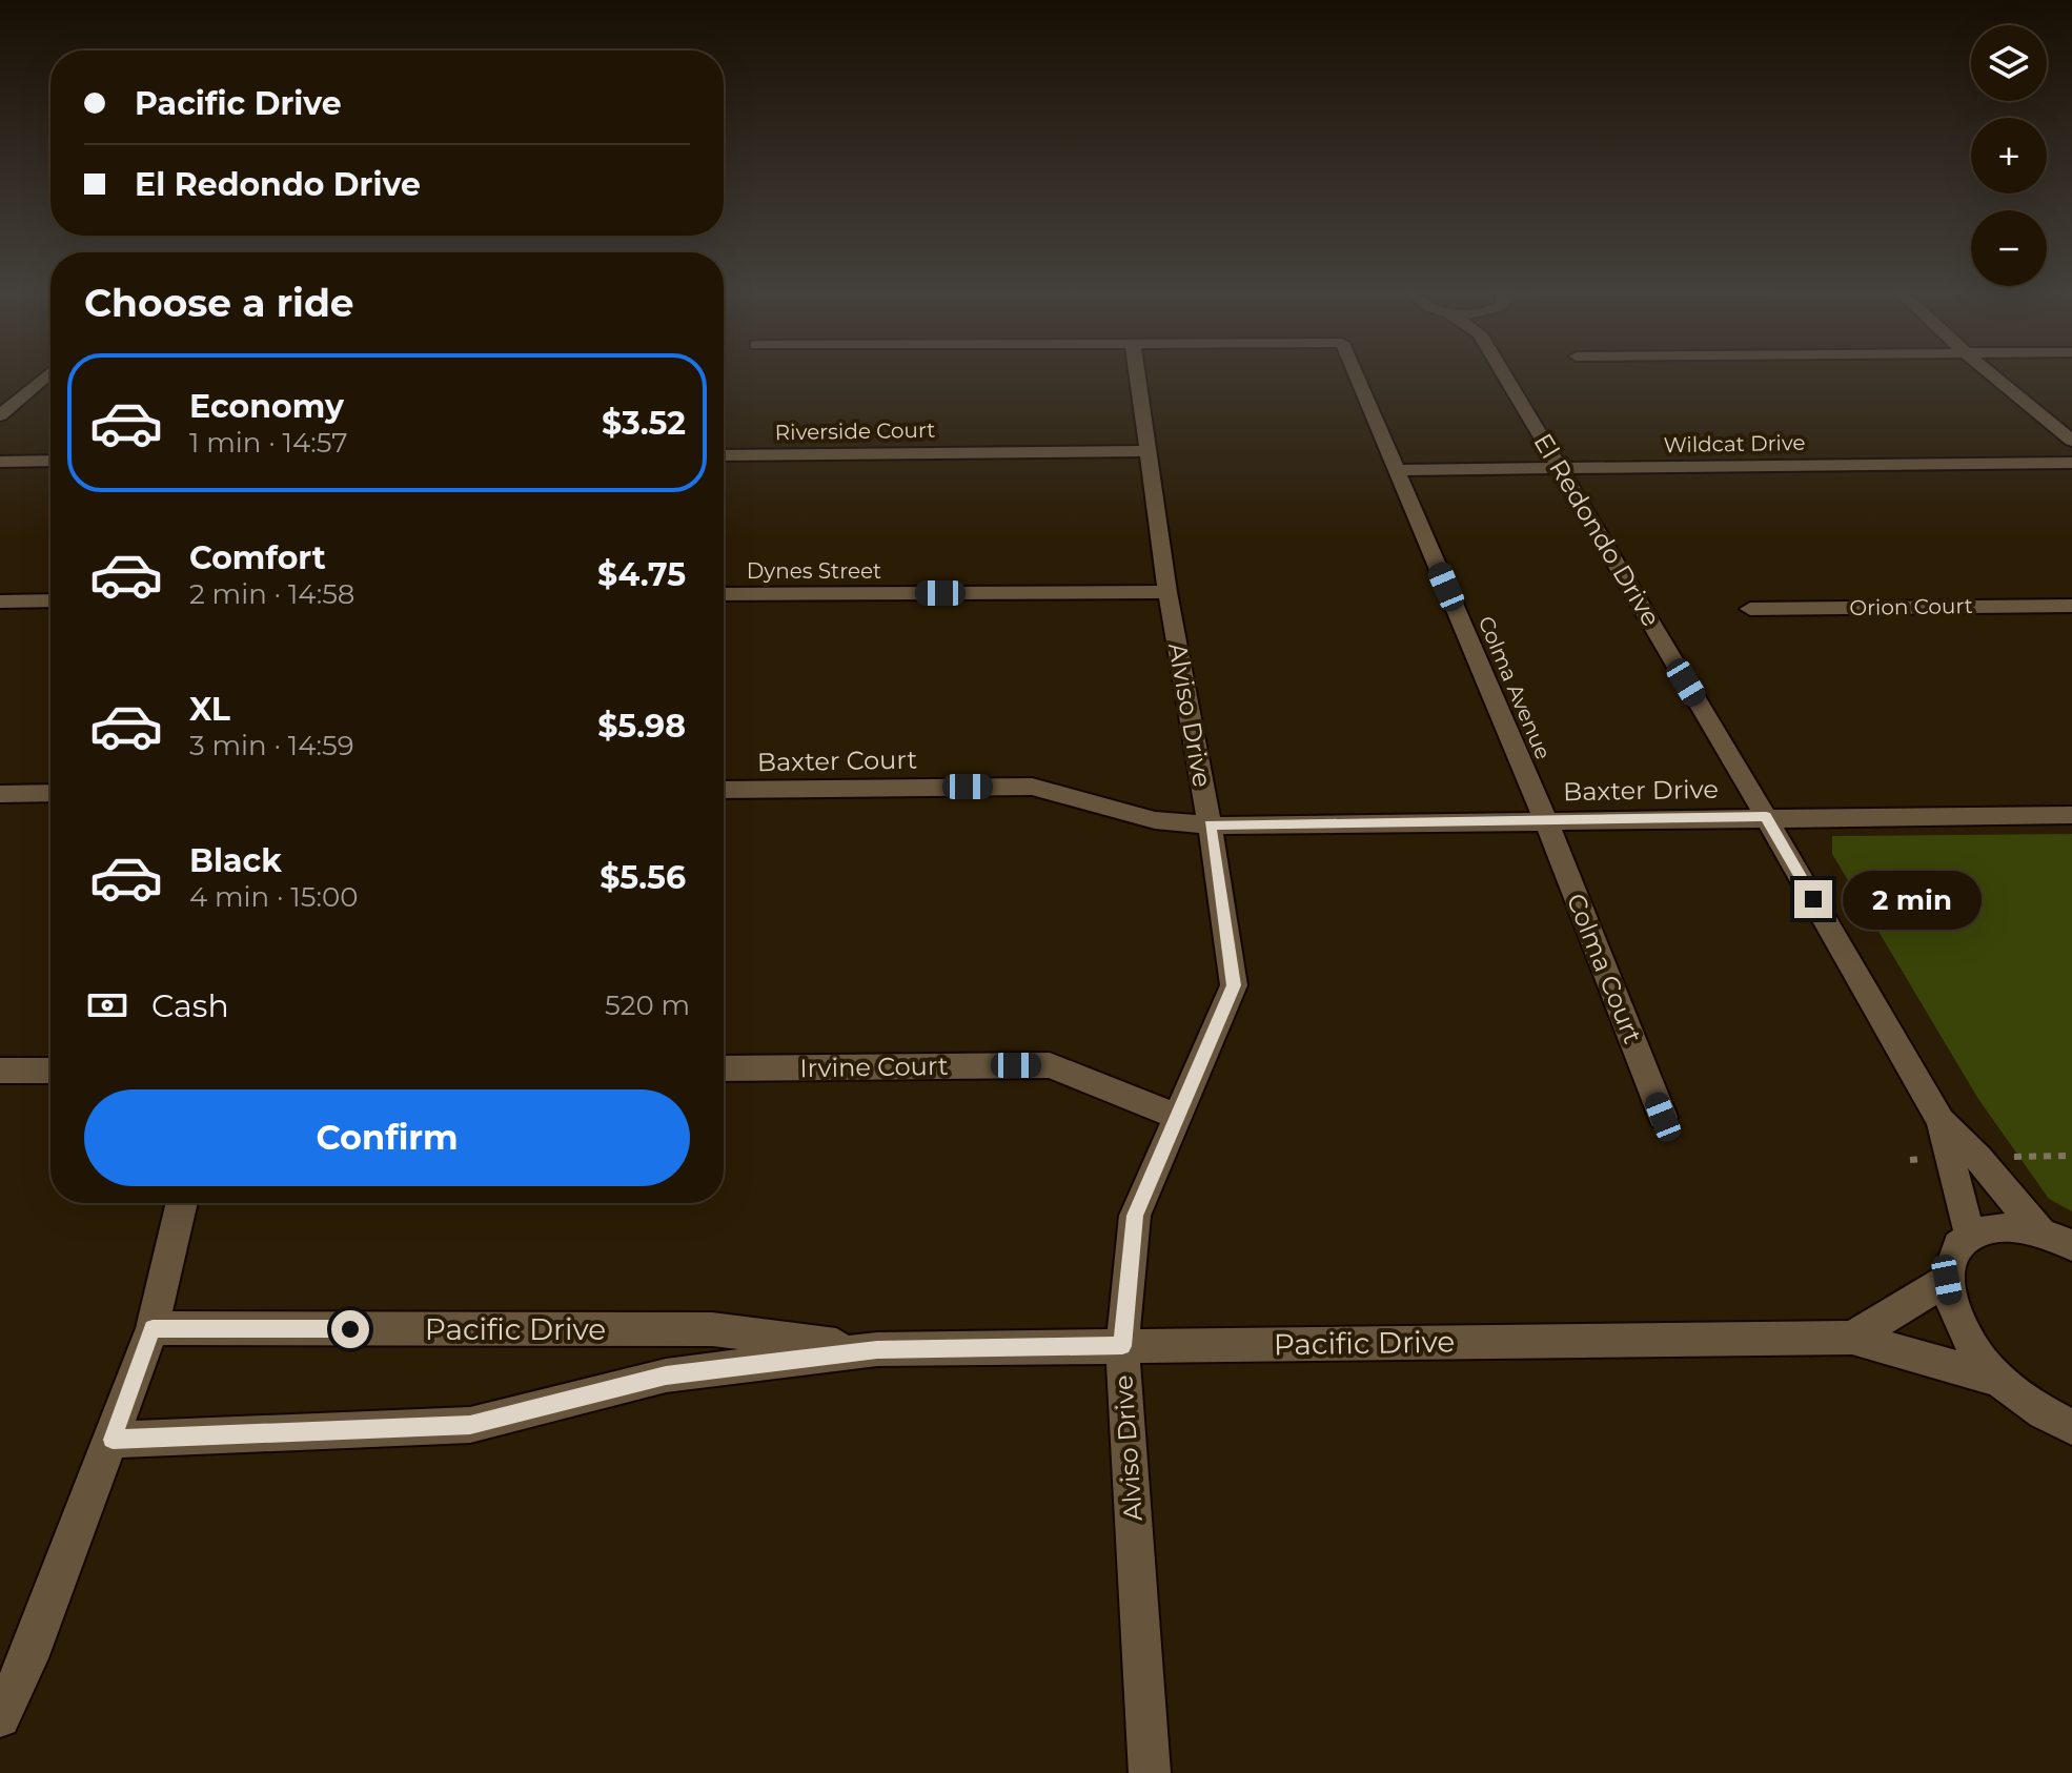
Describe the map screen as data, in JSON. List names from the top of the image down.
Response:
{
  "streets": {
    "street": [
      "Riverside Court",
      "Wildcat Drive",
      "El Redondo Drive",
      "Dynes Street",
      "Orion Court",
      "Colma Avenue",
      "Alviso Drive",
      "Baxter Court",
      "Baxter Drive",
      "Colma Court",
      "Irvine Court",
      "Pacific Drive"
    ]
  },
  "crossings": [
    ["Riverside Court", "Alviso Drive"],
    ["Wildcat Drive", "El Redondo Drive"],
    ["Wildcat Drive", "Colma Avenue"],
    ["El Redondo Drive", "Baxter Drive"],
    ["Dynes Street", "Alviso Drive"],
    ["Colma Avenue", "Baxter Drive"],
    ["Colma Avenue", "Colma Court"],
    ["Alviso Drive", "Baxter Court"],
    ["Alviso Drive", "Baxter Drive"],
    ["Alviso Drive", "Irvine Court"],
    ["Alviso Drive", "Pacific Drive"],
    ["Baxter Court", "Baxter Drive"],
    ["Baxter Drive", "Colma Court"]
  ],
  "page": {
    "map_buttons": ["+", "−"],
    "banner": ["Pacific Drive", "El Redondo Drive"],
    "heading": "Choose a ride",
    "list": [
      {
        "name": "Economy",
        "note": "1 min · 14:57",
        "value": "$3.52"
      },
      {
        "name": "Comfort",
        "note": "2 min · 14:58",
        "value": "$4.75"
      },
      {
        "name": "XL",
        "note": "3 min · 14:59",
        "value": "$5.98"
      },
      {
        "name": "Black",
        "note": "4 min · 15:00",
        "value": "$5.56"
      }
    ],
    "bubble": "2 min",
    "pay": ["Cash", "520 m"],
    "buttons": "Confirm"
  }
}
